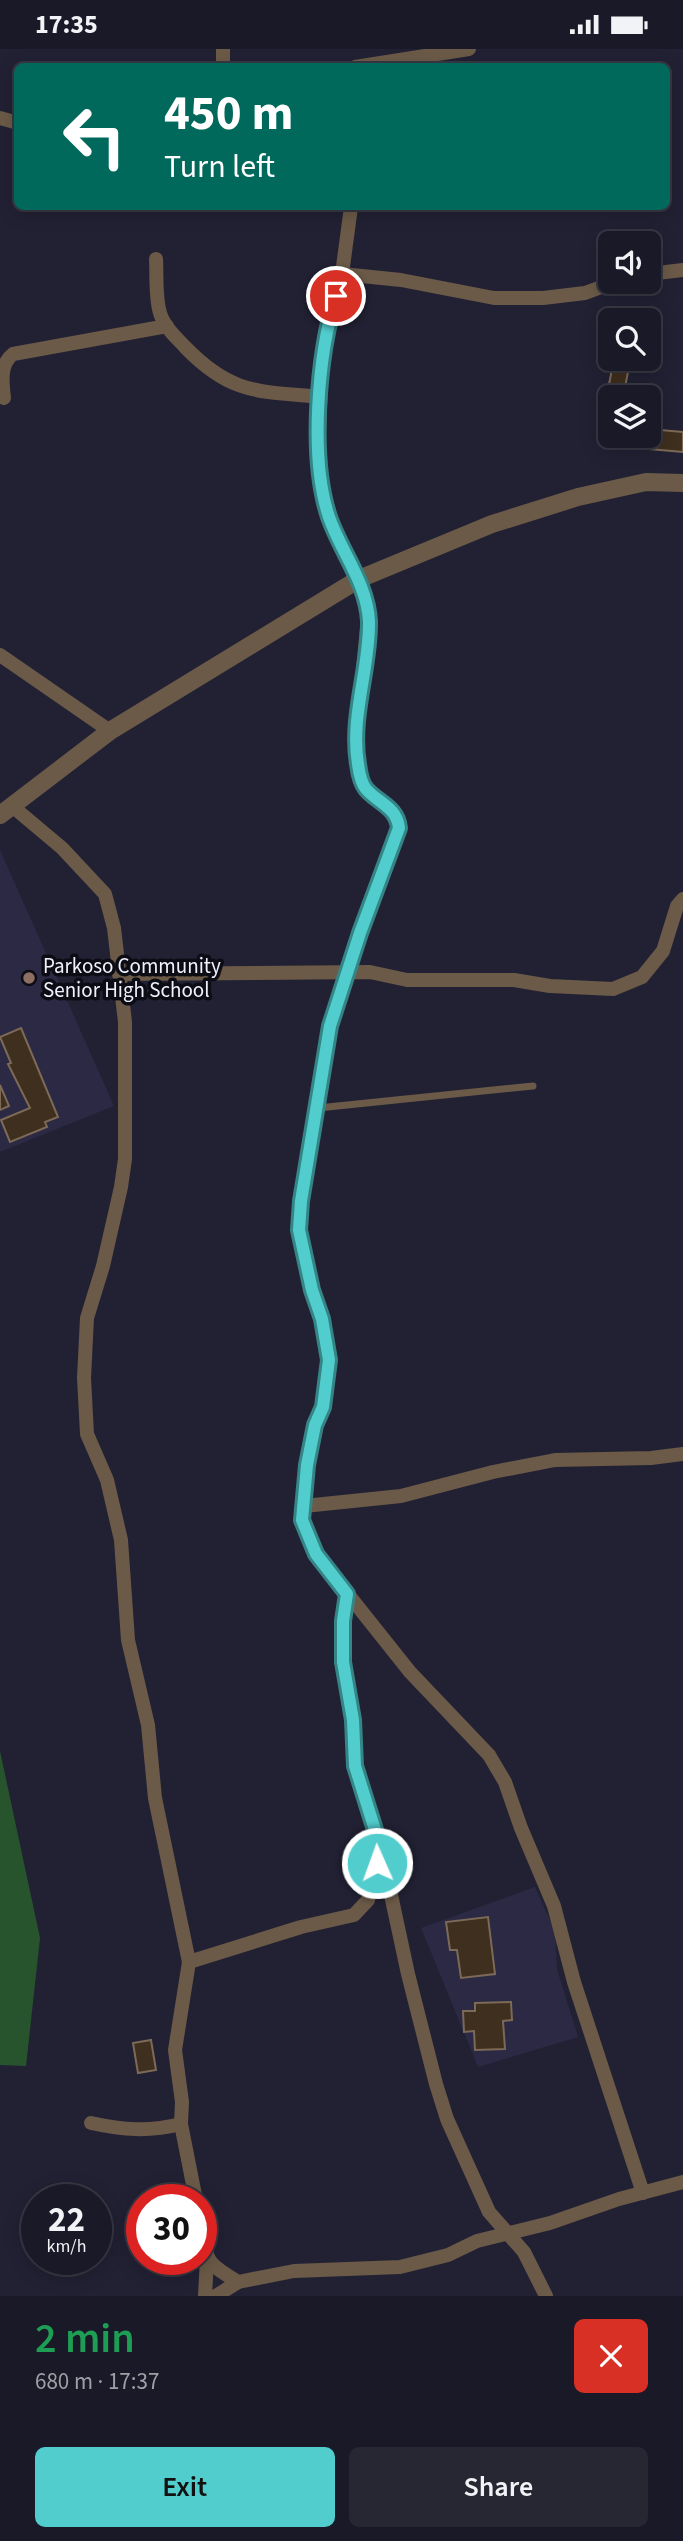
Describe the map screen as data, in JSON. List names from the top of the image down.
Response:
{
  "places": ["Parkoso Community Senior High School"],
  "page": {
    "status": "17:35",
    "turn": ["450 m", "Turn left"],
    "speed": "22 km/h",
    "limit": "30",
    "heading": ["2 min", "680 m · 17:37"],
    "buttons": ["Exit", "Share"]
  }
}
